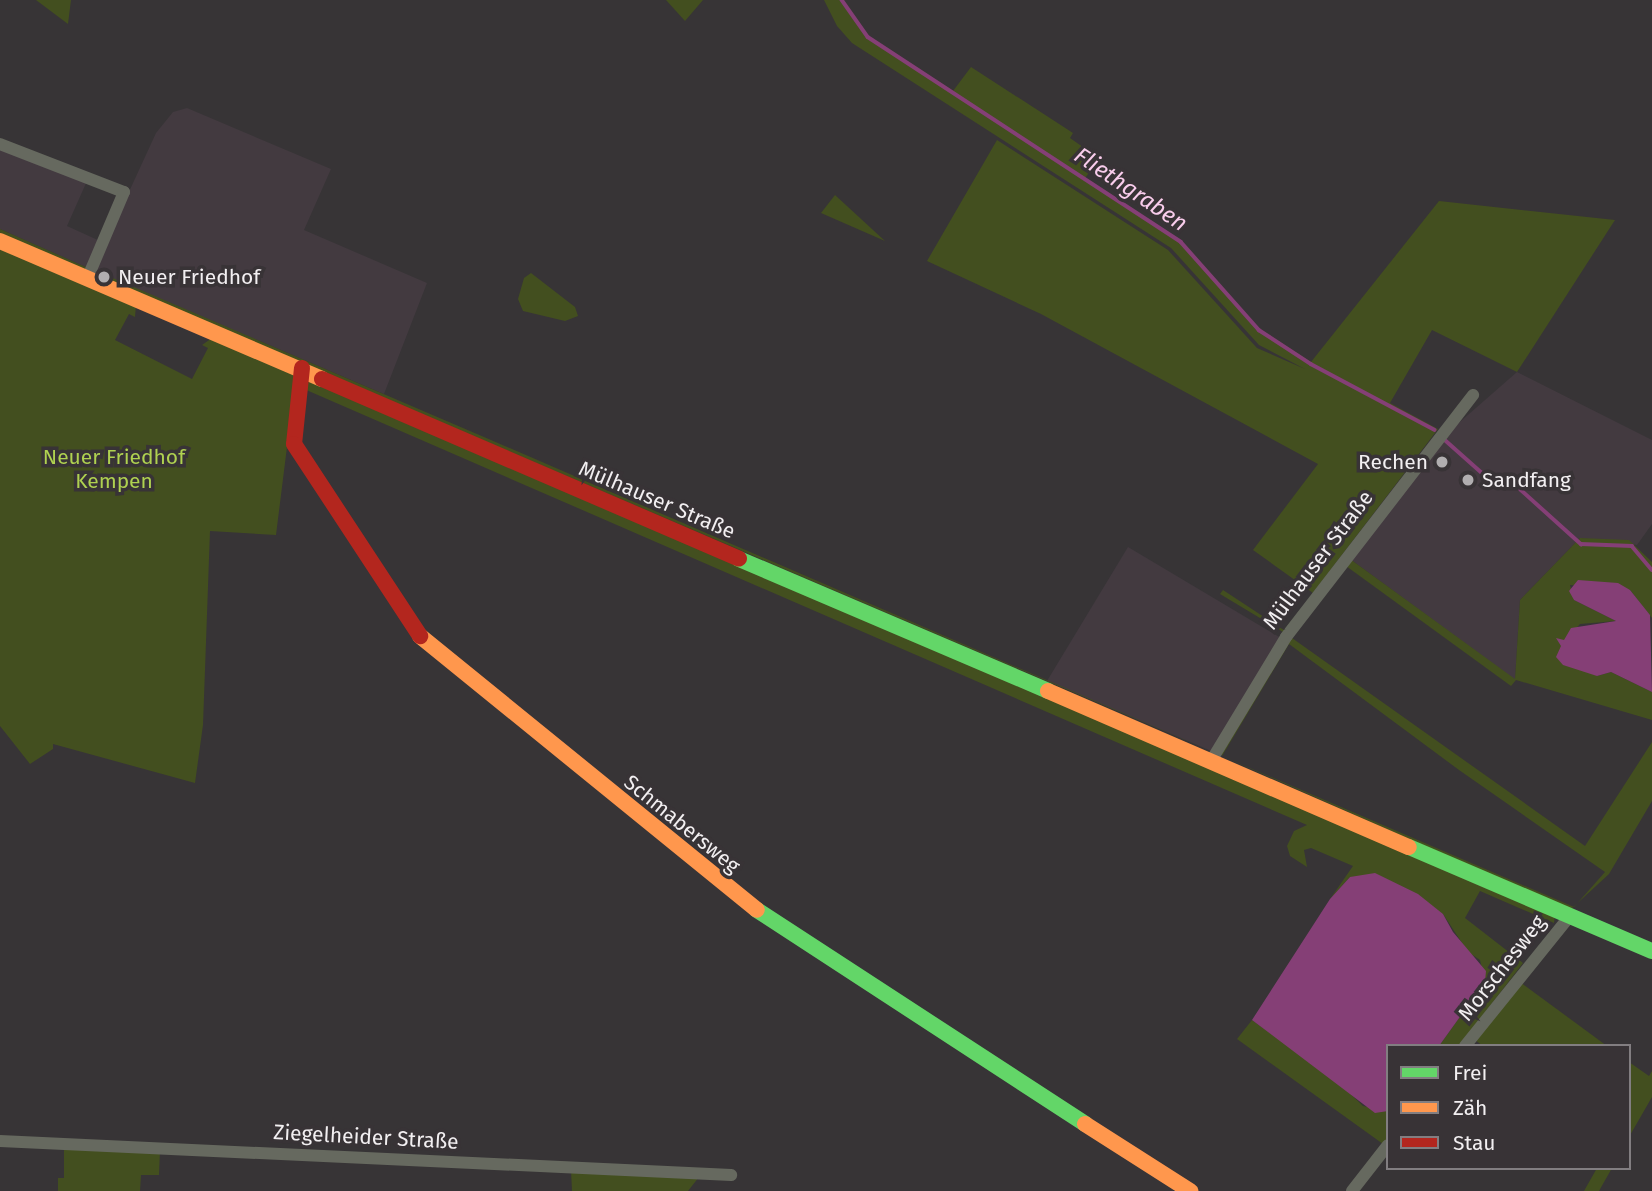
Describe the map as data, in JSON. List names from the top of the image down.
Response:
{
  "streets": {
    "street": [
      "Mülhauser Straße",
      "Schmabersweg",
      "Morschesweg",
      "Ziegelheider Straße"
    ]
  },
  "crossings": [
    ["Mülhauser Straße", "Schmabersweg"],
    ["Mülhauser Straße", "Morschesweg"]
  ],
  "water": ["Fliethgraben"],
  "parks": ["Neuer Friedhof Kempen"],
  "places": ["Neuer Friedhof", "Rechen", "Sandfang"],
  "legend": ["Frei", "Zäh", "Stau"]
}
